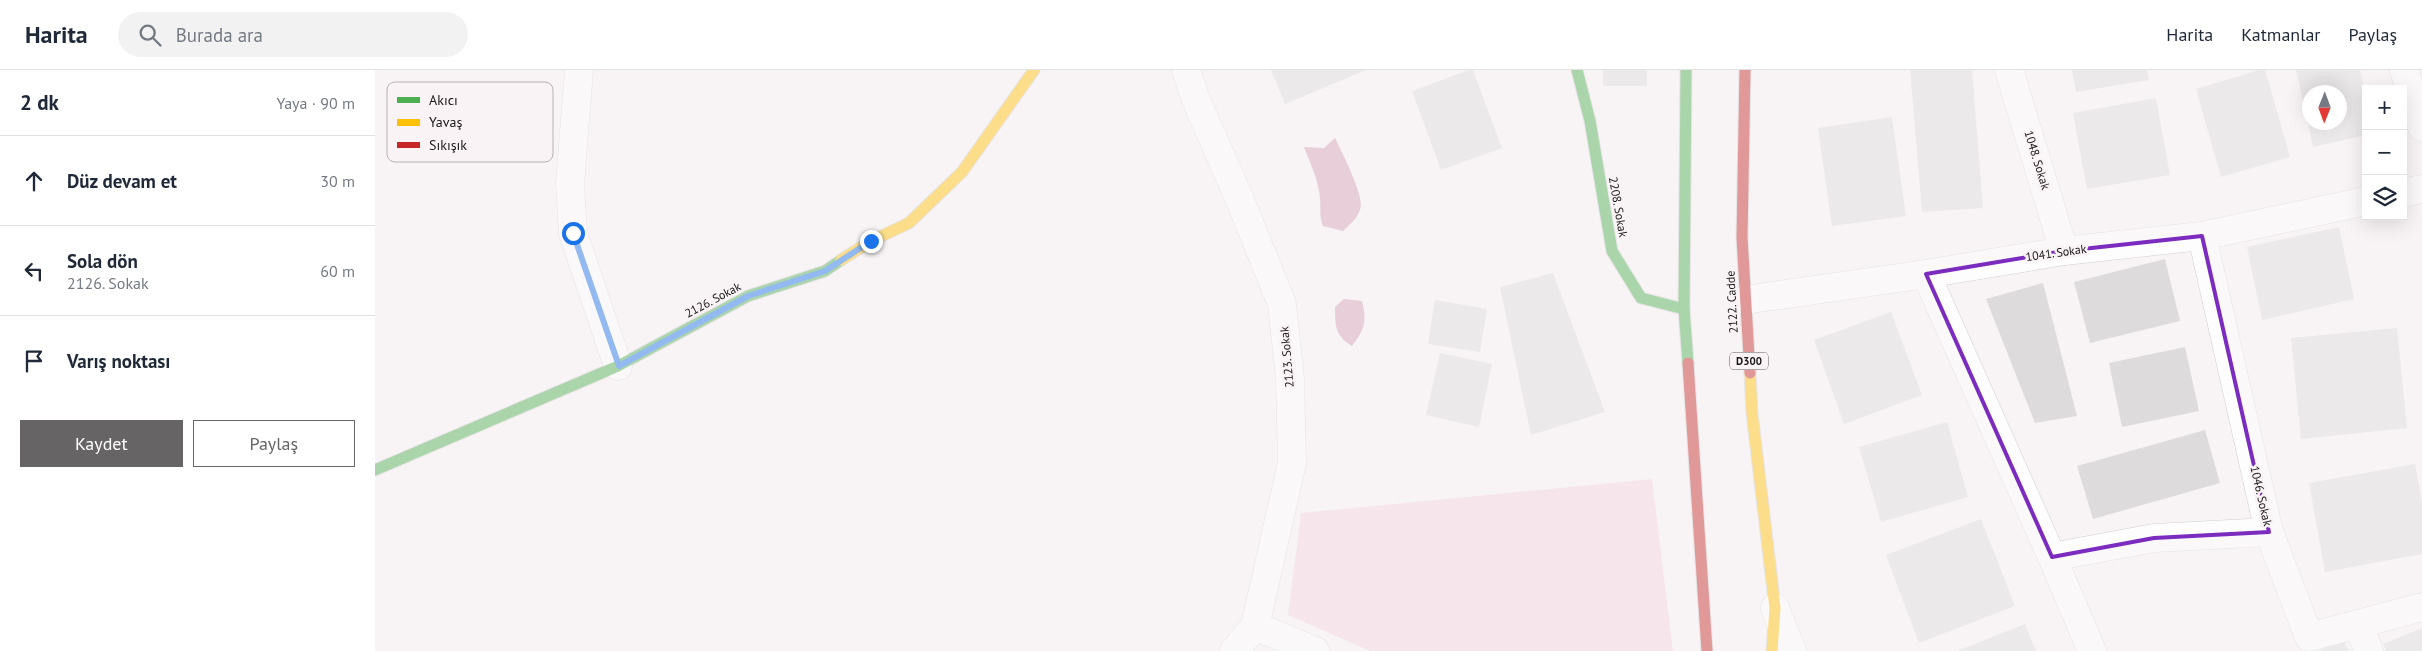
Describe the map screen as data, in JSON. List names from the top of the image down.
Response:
{
  "streets": {
    "main road": [
      "2208. Sokak",
      "2126. Sokak",
      "2122. Cadde",
      "D300"
    ],
    "street": [
      "1048. Sokak",
      "1041. Sokak",
      "2123. Sokak",
      "1046. Sokak"
    ]
  },
  "crossings": [
    ["1048. Sokak", "1041. Sokak"],
    ["1041. Sokak", "2122. Cadde"],
    ["1041. Sokak", "1046. Sokak"]
  ],
  "legend": ["Akıcı", "Yavaş", "Sıkışık"],
  "north": "bottom",
  "page": {
    "header": "Harita",
    "search": "Burada ara",
    "nav": ["Harita", "Katmanlar", "Paylaş"],
    "heading": ["2 dk", "Yaya · 90 m"],
    "map_buttons": ["+", "−"],
    "list": [
      ["Düz devam et", "30 m"],
      ["Sola dön", "2126. Sokak", "60 m"],
      "Varış noktası"
    ],
    "buttons": ["Kaydet", "Paylaş"]
  }
}
